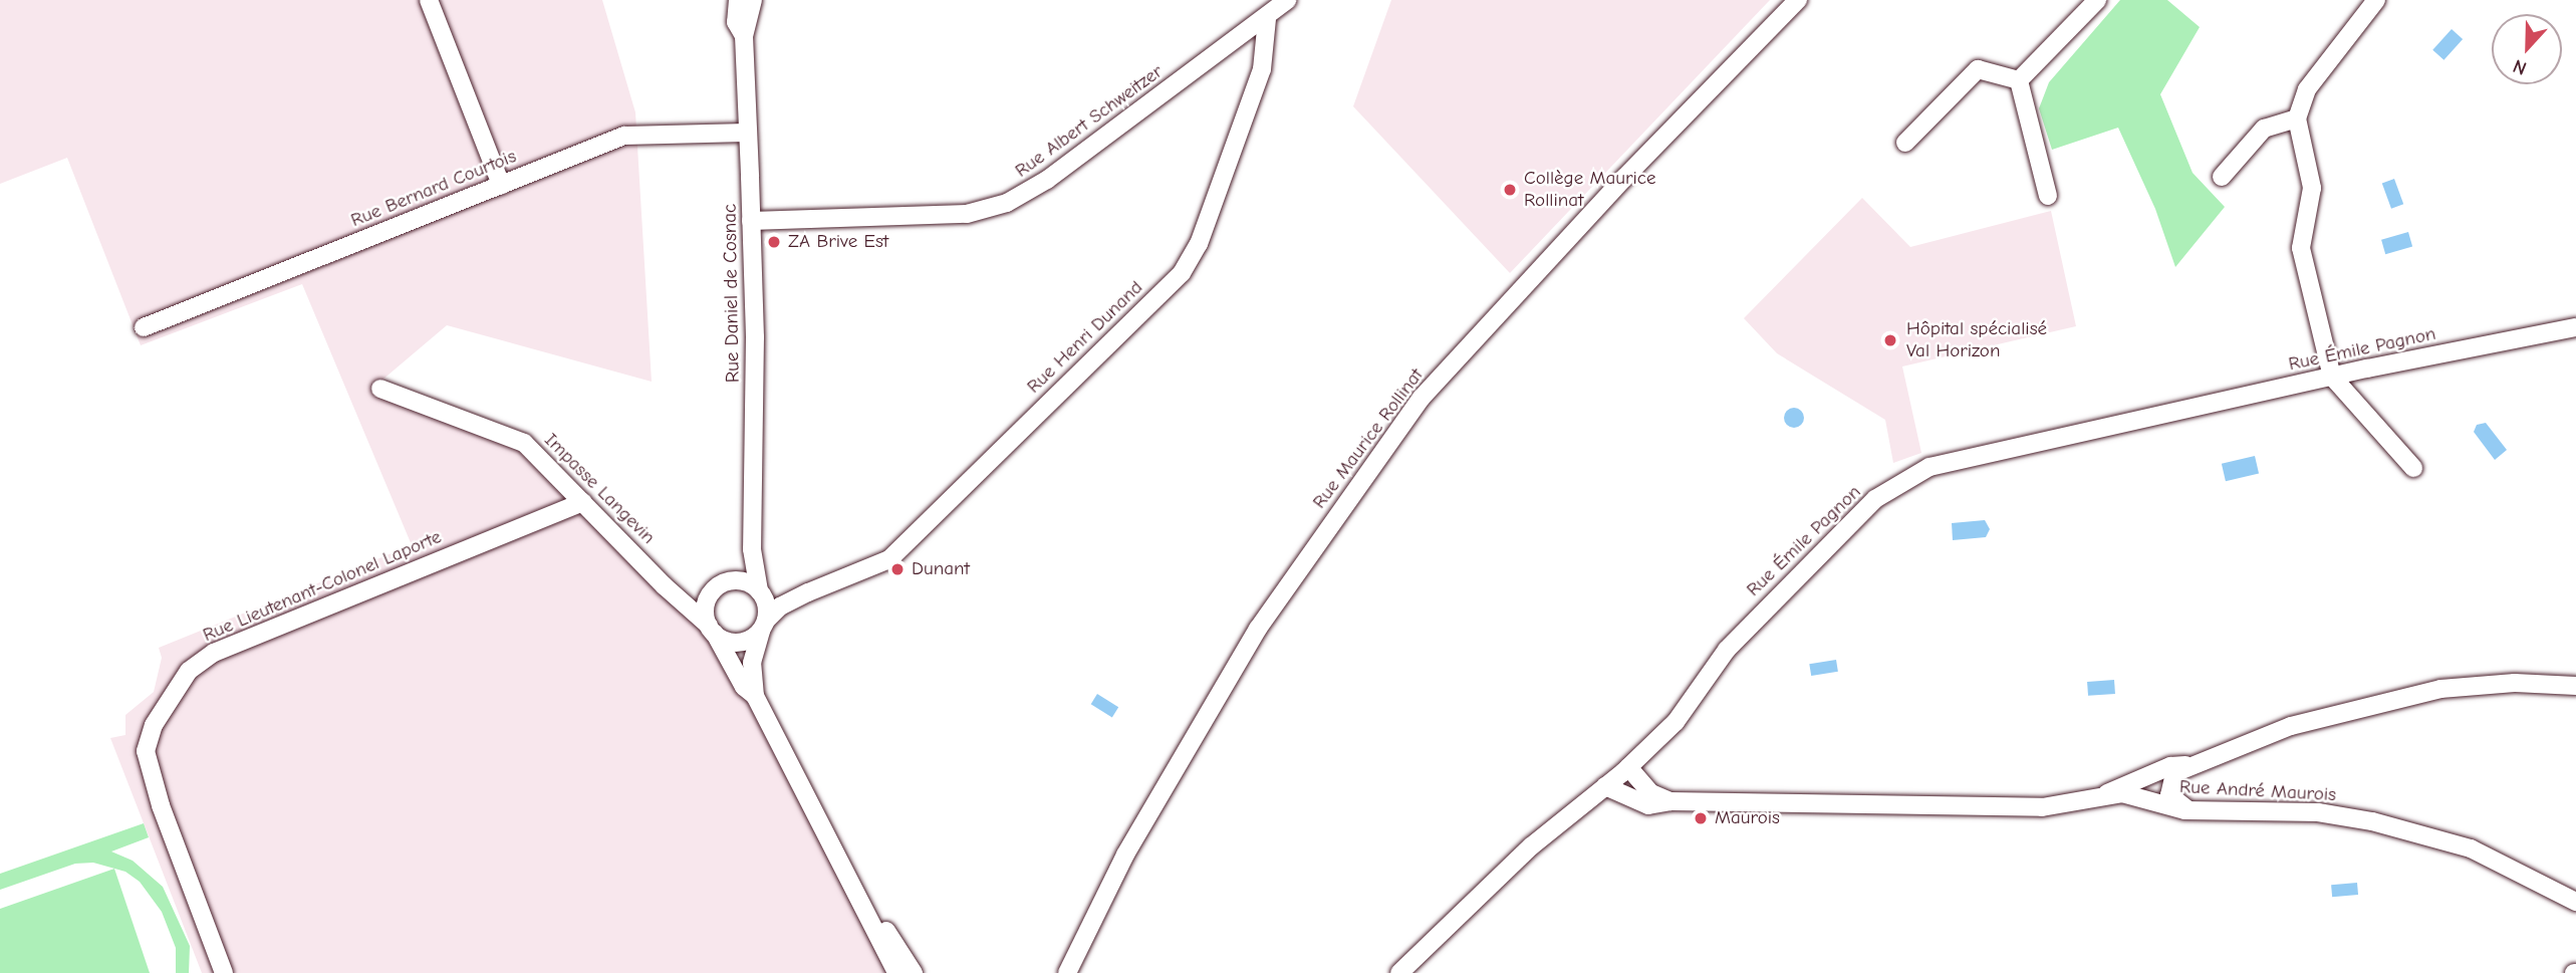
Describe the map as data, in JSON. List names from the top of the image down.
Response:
{
  "streets": {
    "street": [
      "Rue Albert Schweitzer",
      "Rue Bernard Courtois",
      "Rue Daniel de Cosnac",
      "Rue Henri Dunand",
      "Rue Émile Pagnon",
      "Rue Maurice Rollinat",
      "Impasse Langevin",
      "Rue Lieutenant-Colonel Laporte",
      "Rue André Maurois"
    ]
  },
  "crossings": [
    ["Rue Albert Schweitzer", "Rue Daniel de Cosnac"],
    ["Rue Albert Schweitzer", "Rue Henri Dunand"],
    ["Rue Bernard Courtois", "Rue Daniel de Cosnac"],
    ["Rue Daniel de Cosnac", "Rue Henri Dunand"],
    ["Rue Daniel de Cosnac", "Impasse Langevin"],
    ["Rue Henri Dunand", "Impasse Langevin"],
    ["Rue Émile Pagnon", "Rue André Maurois"],
    ["Impasse Langevin", "Rue Lieutenant-Colonel Laporte"]
  ],
  "places": [
    "Collège Maurice Rollinat",
    "ZA Brive Est",
    "Hôpital spécialisé Val Horizon",
    "Dunant",
    "Maurois"
  ],
  "north": "bottom"
}
